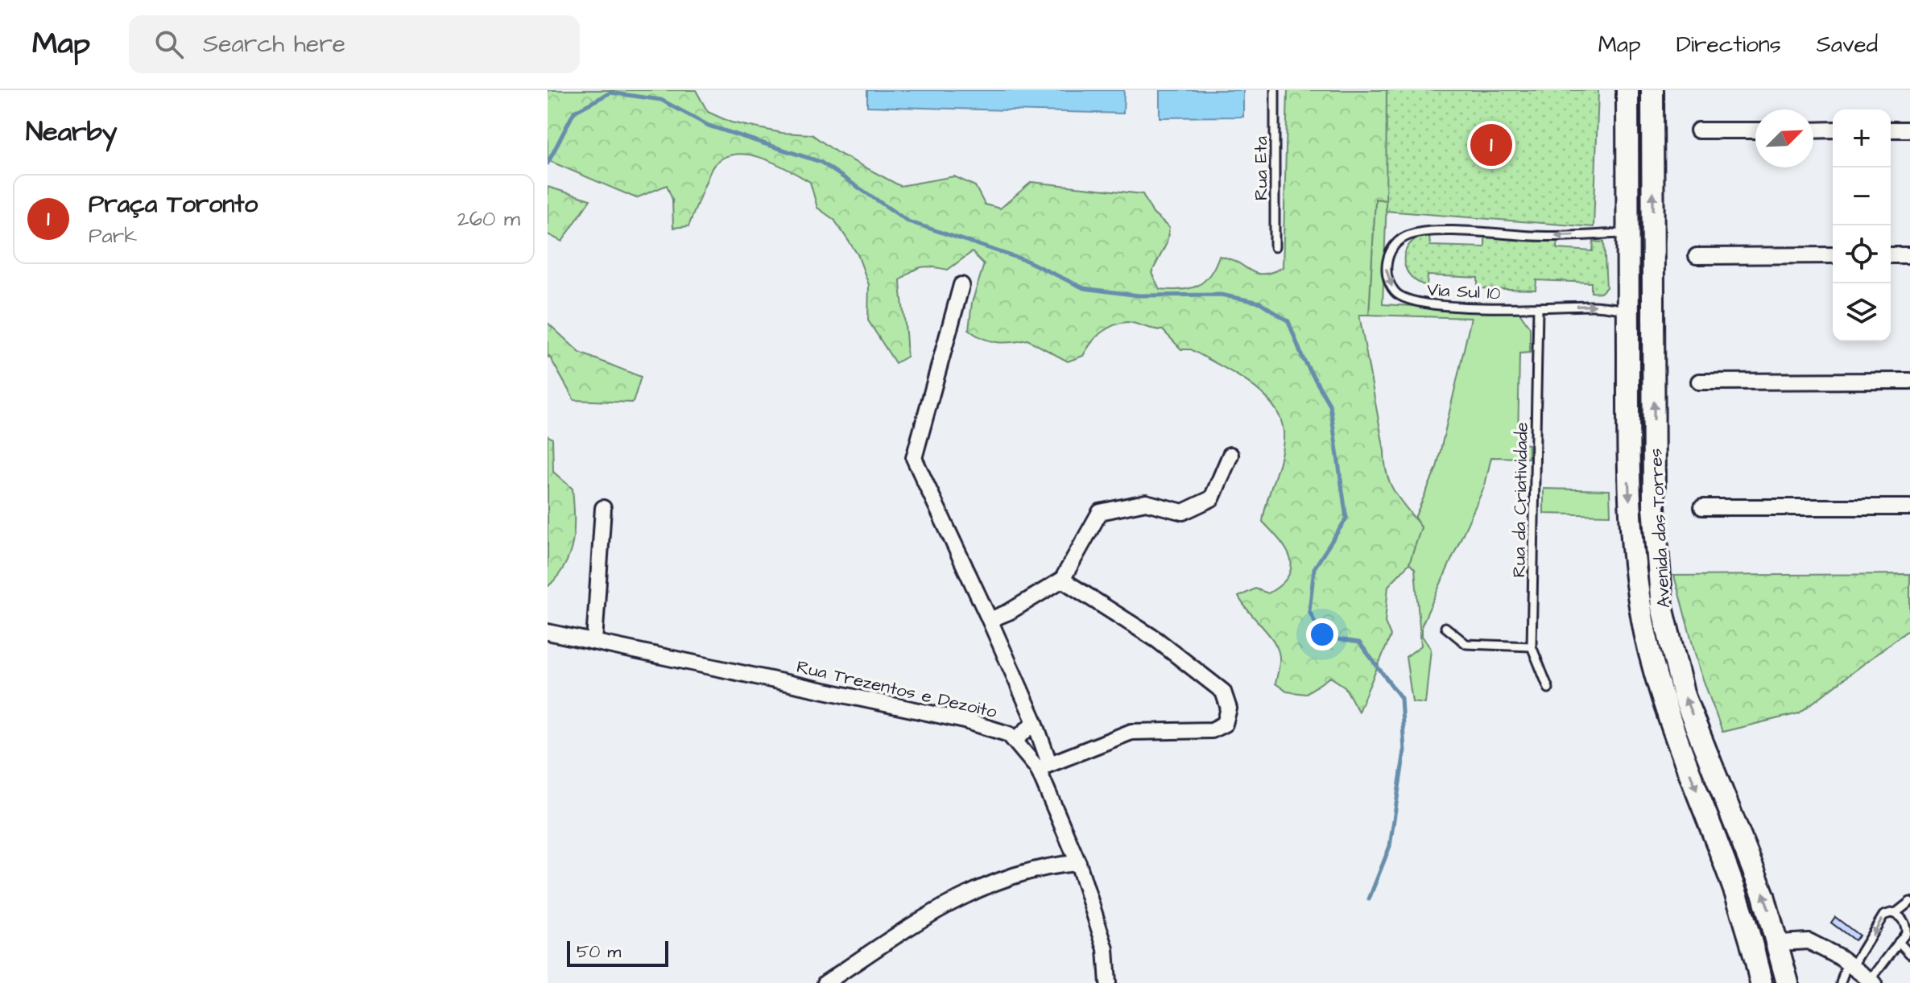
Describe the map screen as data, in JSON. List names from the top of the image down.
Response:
{
  "streets": {
    "main road": ["Avenida das Torres"],
    "street": ["Rua Trezentos e Dezoito"],
    "lane": ["Rua Eta", "Via Sul 10", "Rua da Criatividade"]
  },
  "crossings": [
    ["Via Sul 10", "Rua da Criatividade"],
    ["Via Sul 10", "Avenida das Torres"]
  ],
  "scale_bar": "50 m",
  "north": "top right",
  "page": {
    "header": "Map",
    "search": "Search here",
    "nav": ["Map", "Directions", "Saved"],
    "heading": "Nearby",
    "map_buttons": ["+", "−"],
    "pins": "1",
    "list": [
      {
        "mark": "1",
        "name": "Praça Toronto",
        "note": "Park",
        "value": "260 m"
      }
    ],
    "scale": "50 m"
  }
}
